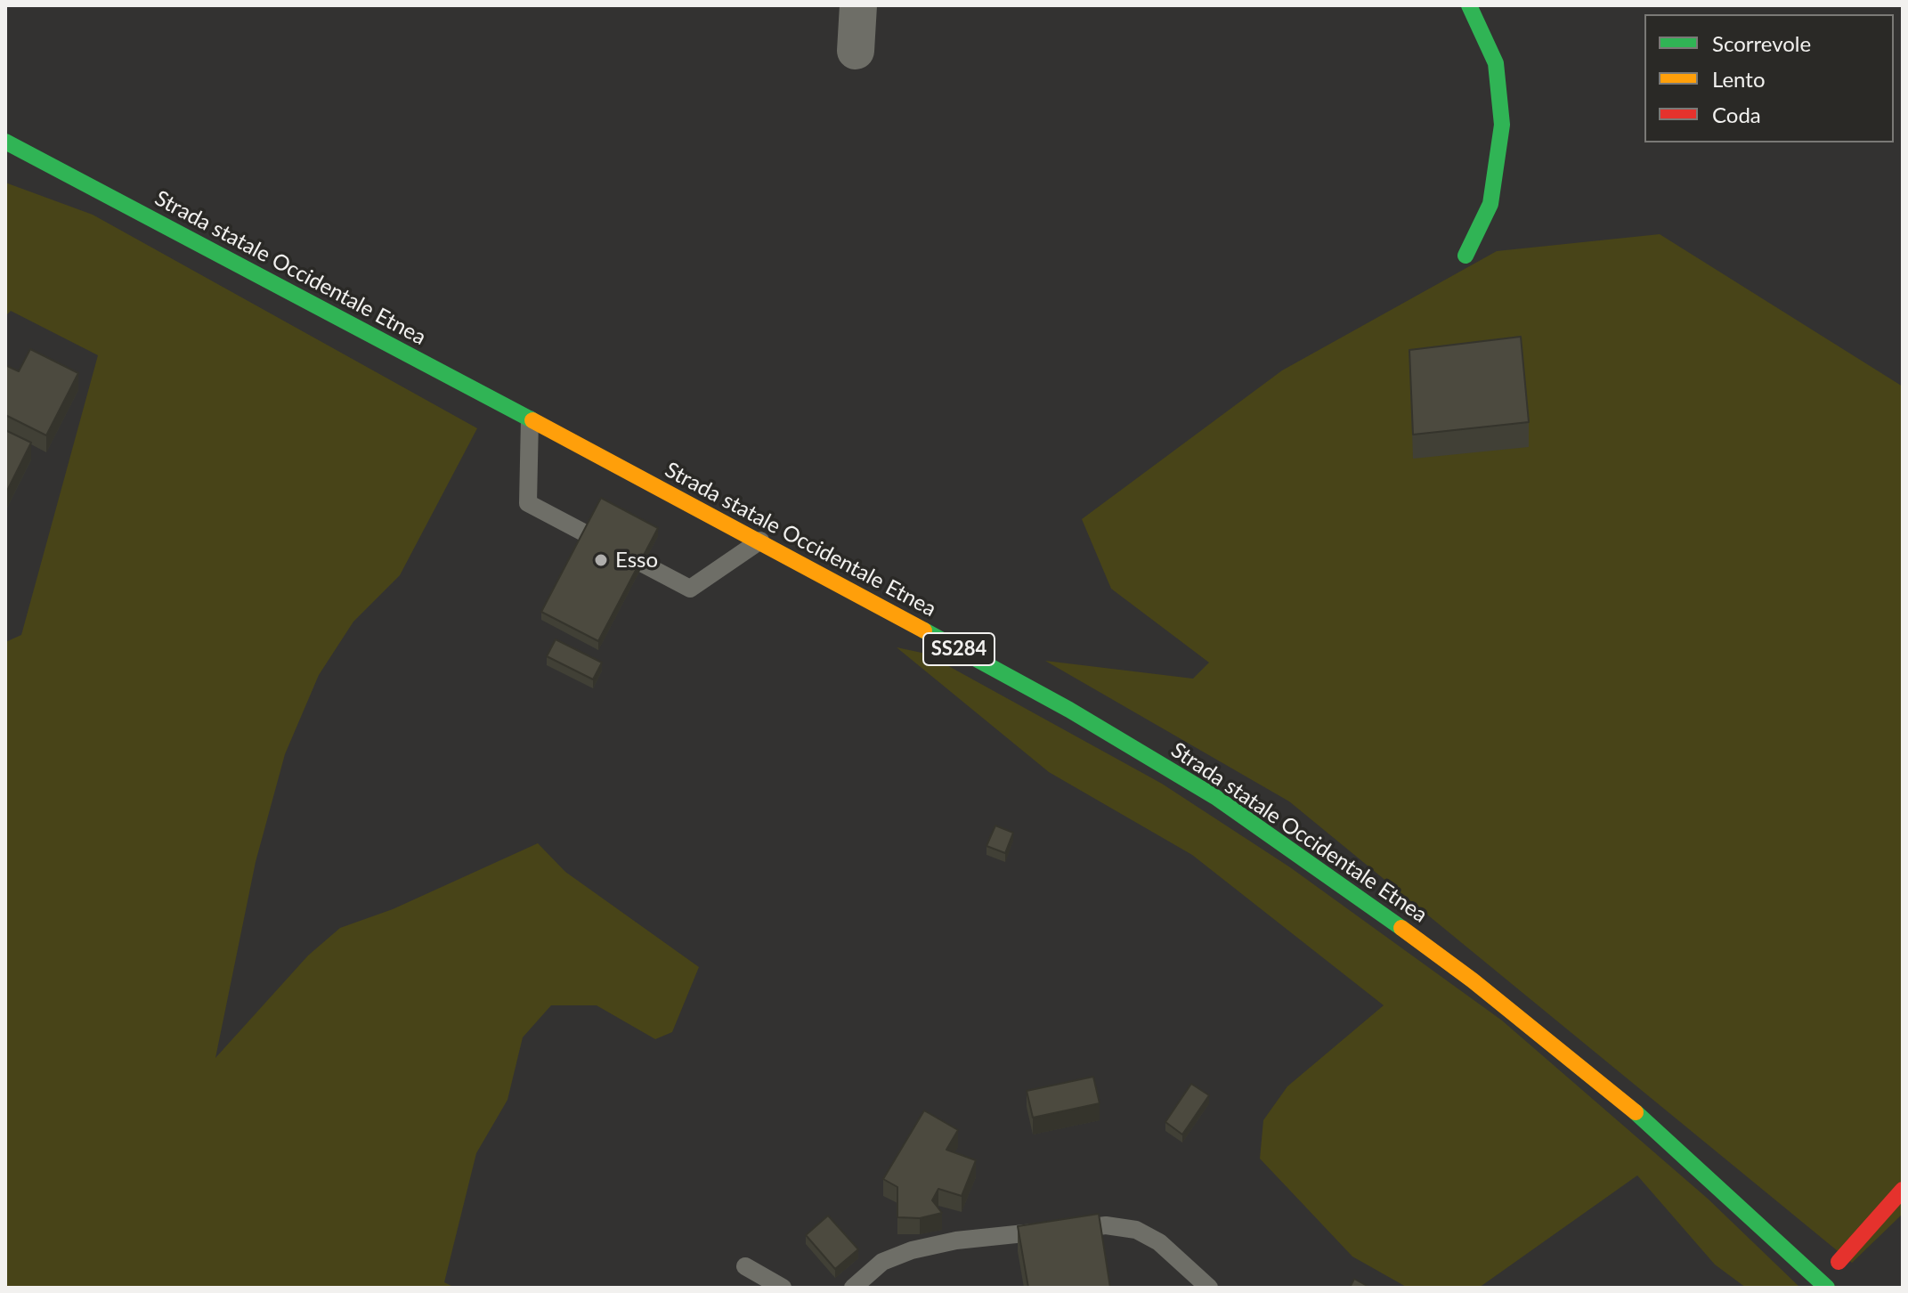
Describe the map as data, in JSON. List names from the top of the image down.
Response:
{
  "streets": {
    "main road": ["Strada statale Occidentale Etnea", "SS284"]
  },
  "places": ["Esso"],
  "legend": ["Scorrevole", "Lento", "Coda"]
}
